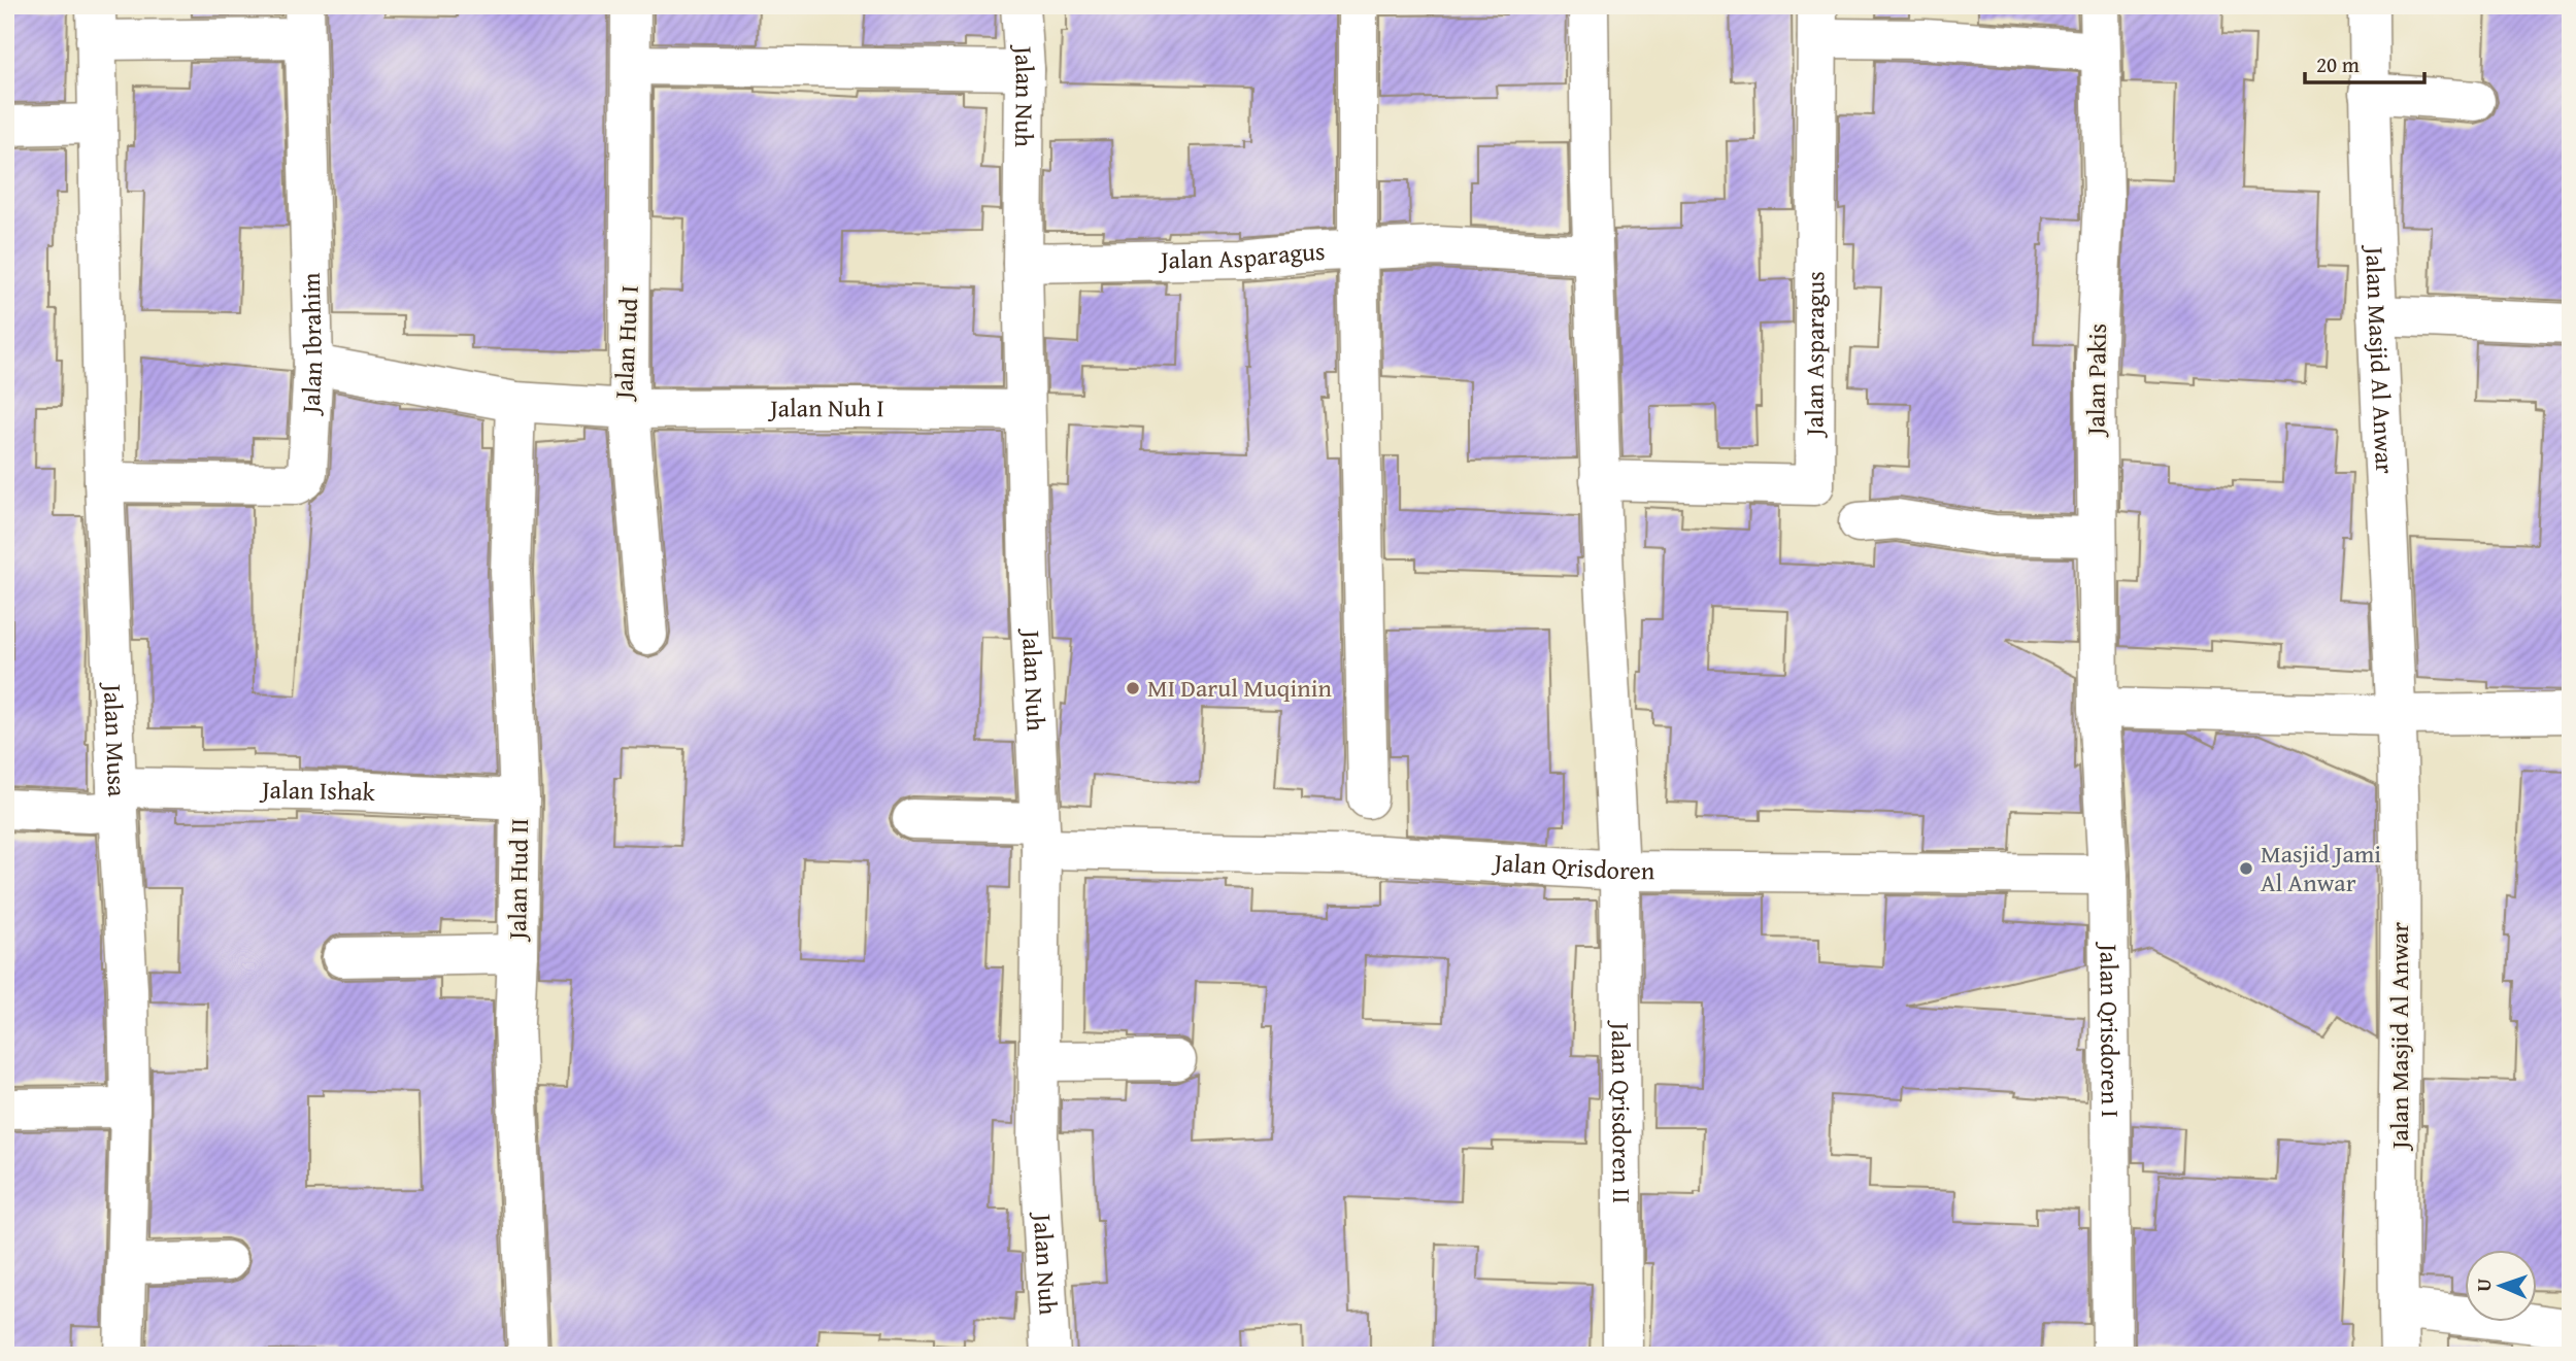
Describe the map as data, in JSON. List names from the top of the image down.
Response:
{
  "streets": {
    "street": [
      "Jalan Nuh",
      "Jalan Asparagus",
      "Jalan Hud I",
      "Jalan Ibrahim",
      "Jalan Masjid Al Anwar",
      "Jalan Pakis",
      "Jalan Nuh I",
      "Jalan Musa",
      "Jalan Ishak",
      "Jalan Qrisdoren",
      "Jalan Hud II",
      "Jalan Qrisdoren I",
      "Jalan Qrisdoren II"
    ]
  },
  "crossings": [
    ["Jalan Nuh", "Jalan Asparagus"],
    ["Jalan Nuh", "Jalan Nuh I"],
    ["Jalan Nuh", "Jalan Qrisdoren"],
    ["Jalan Hud I", "Jalan Ibrahim"],
    ["Jalan Hud I", "Jalan Nuh I"],
    ["Jalan Hud I", "Jalan Hud II"],
    ["Jalan Ibrahim", "Jalan Musa"],
    ["Jalan Pakis", "Jalan Qrisdoren I"],
    ["Jalan Musa", "Jalan Ishak"],
    ["Jalan Ishak", "Jalan Hud II"],
    ["Jalan Qrisdoren", "Jalan Qrisdoren I"],
    ["Jalan Qrisdoren", "Jalan Qrisdoren II"]
  ],
  "places": ["MI Darul Muqinin", "Masjid Jami Al Anwar"],
  "scale_bar": "20 m",
  "north": "left"
}
